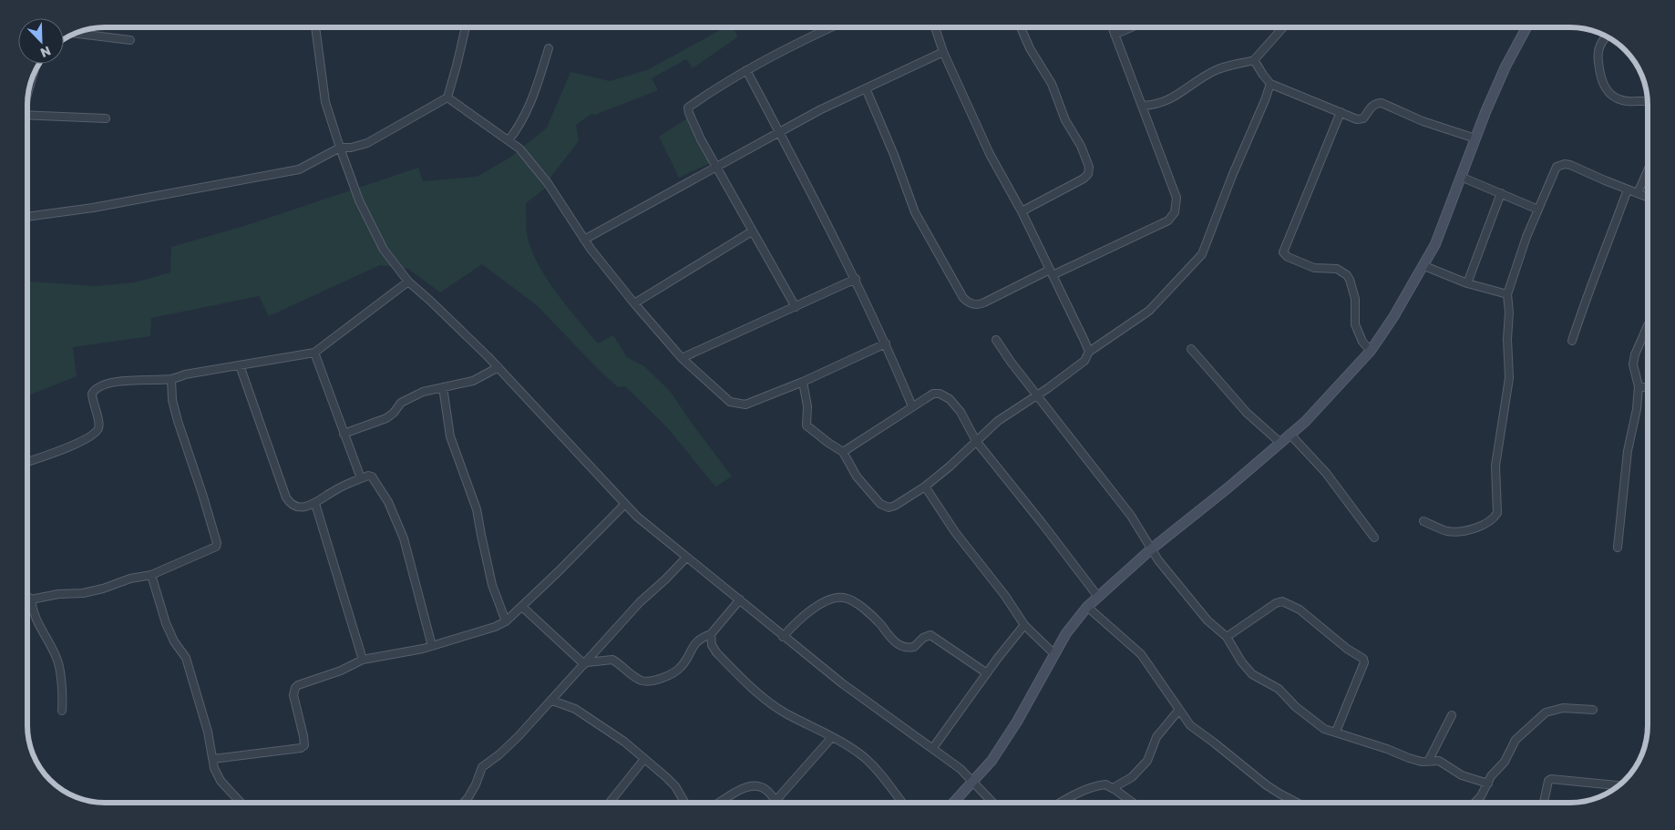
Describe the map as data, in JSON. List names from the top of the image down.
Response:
{
  "north": "bottom right"
}
